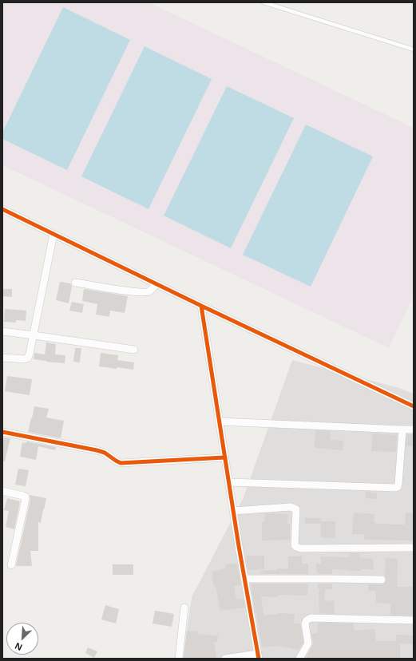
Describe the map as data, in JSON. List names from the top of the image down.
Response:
{
  "north": "bottom left"
}
